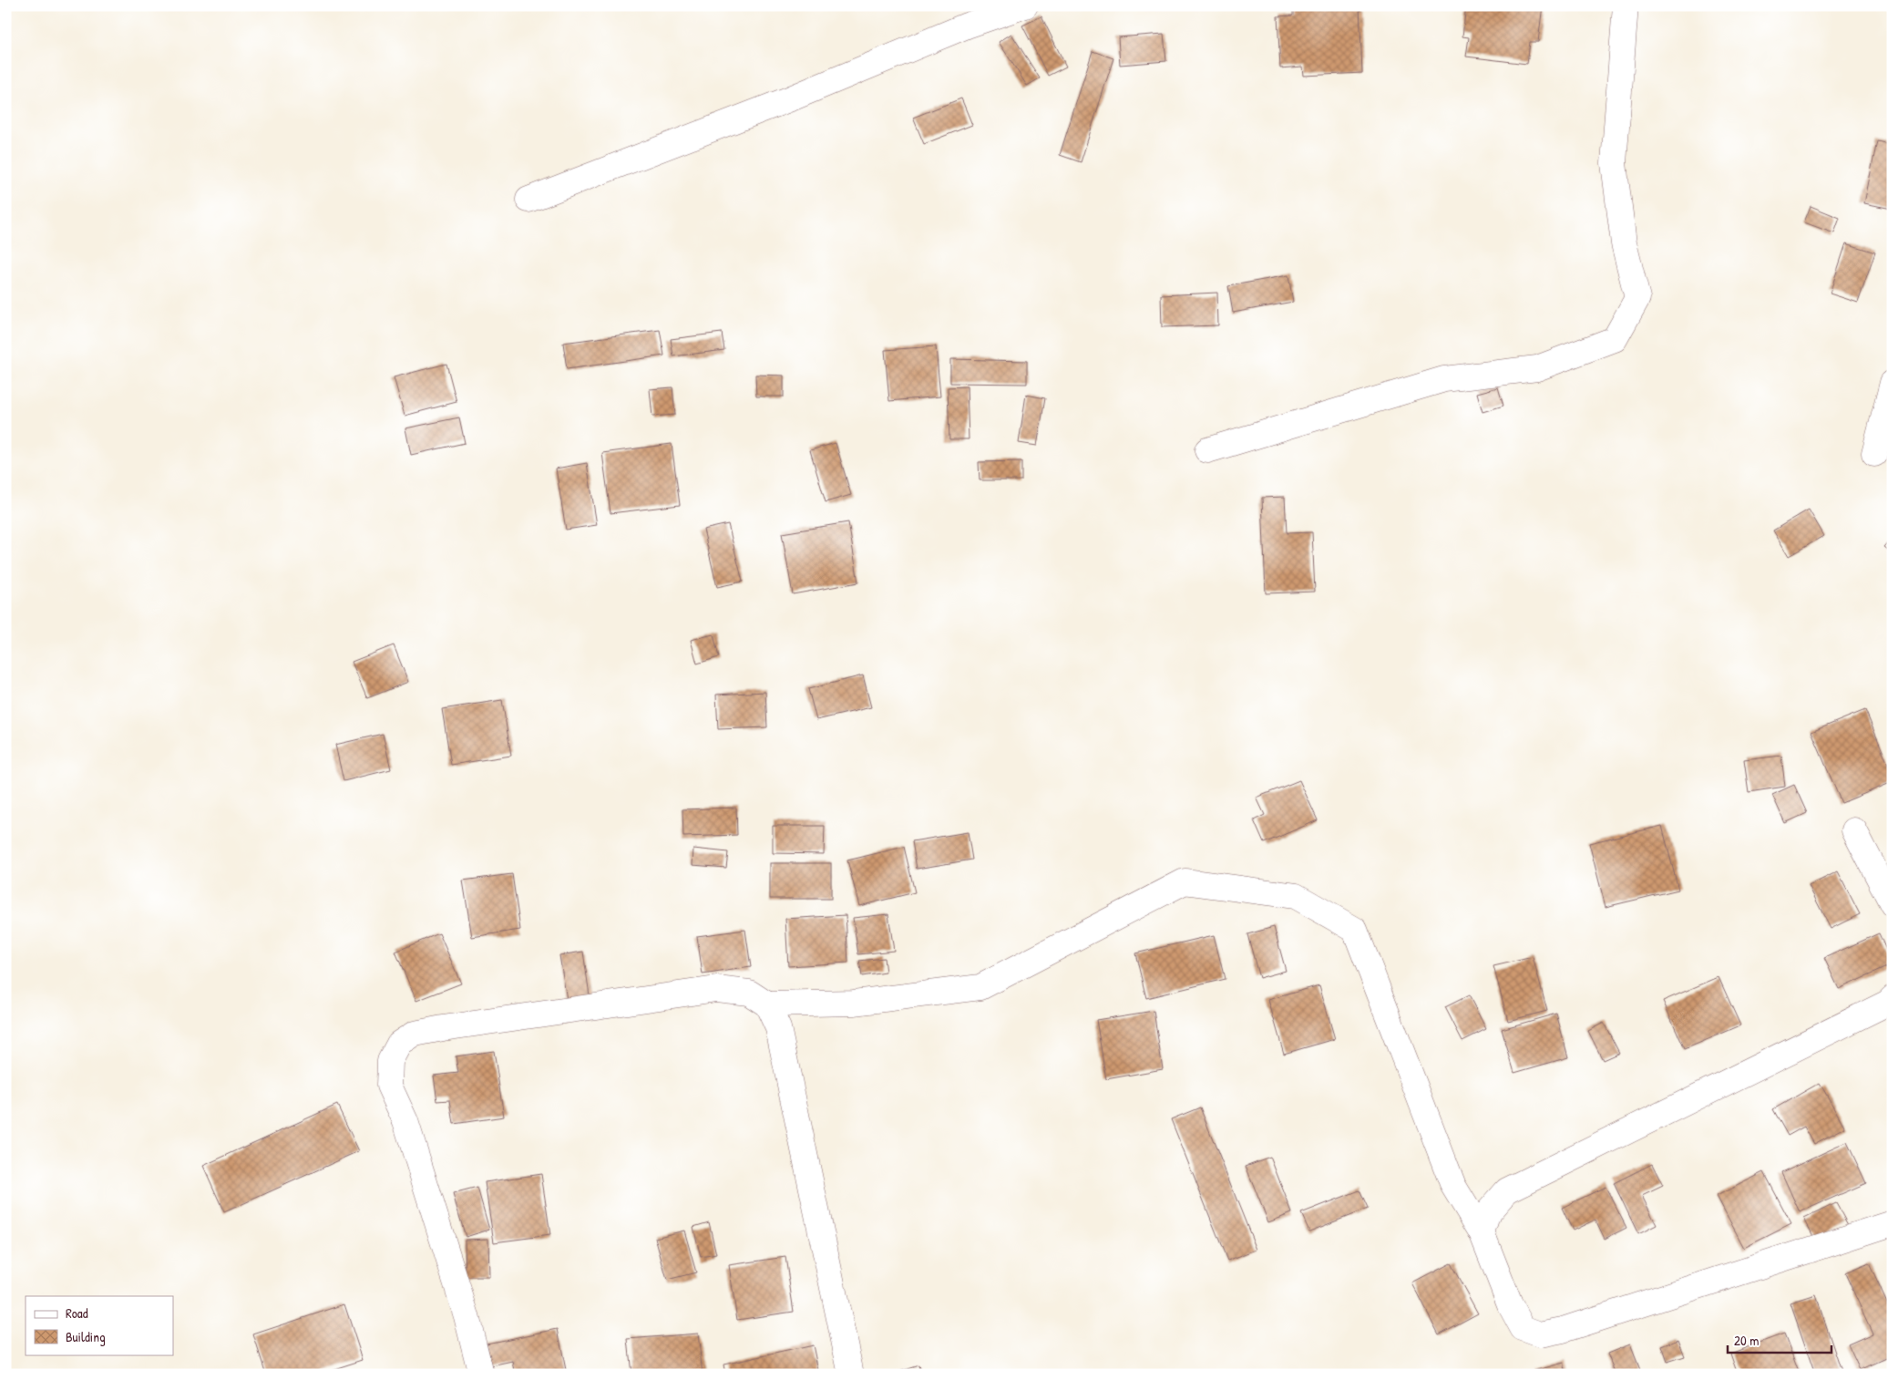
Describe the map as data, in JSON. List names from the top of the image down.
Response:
{
  "legend": ["Road", "Building"],
  "scale_bar": "20 m"
}
